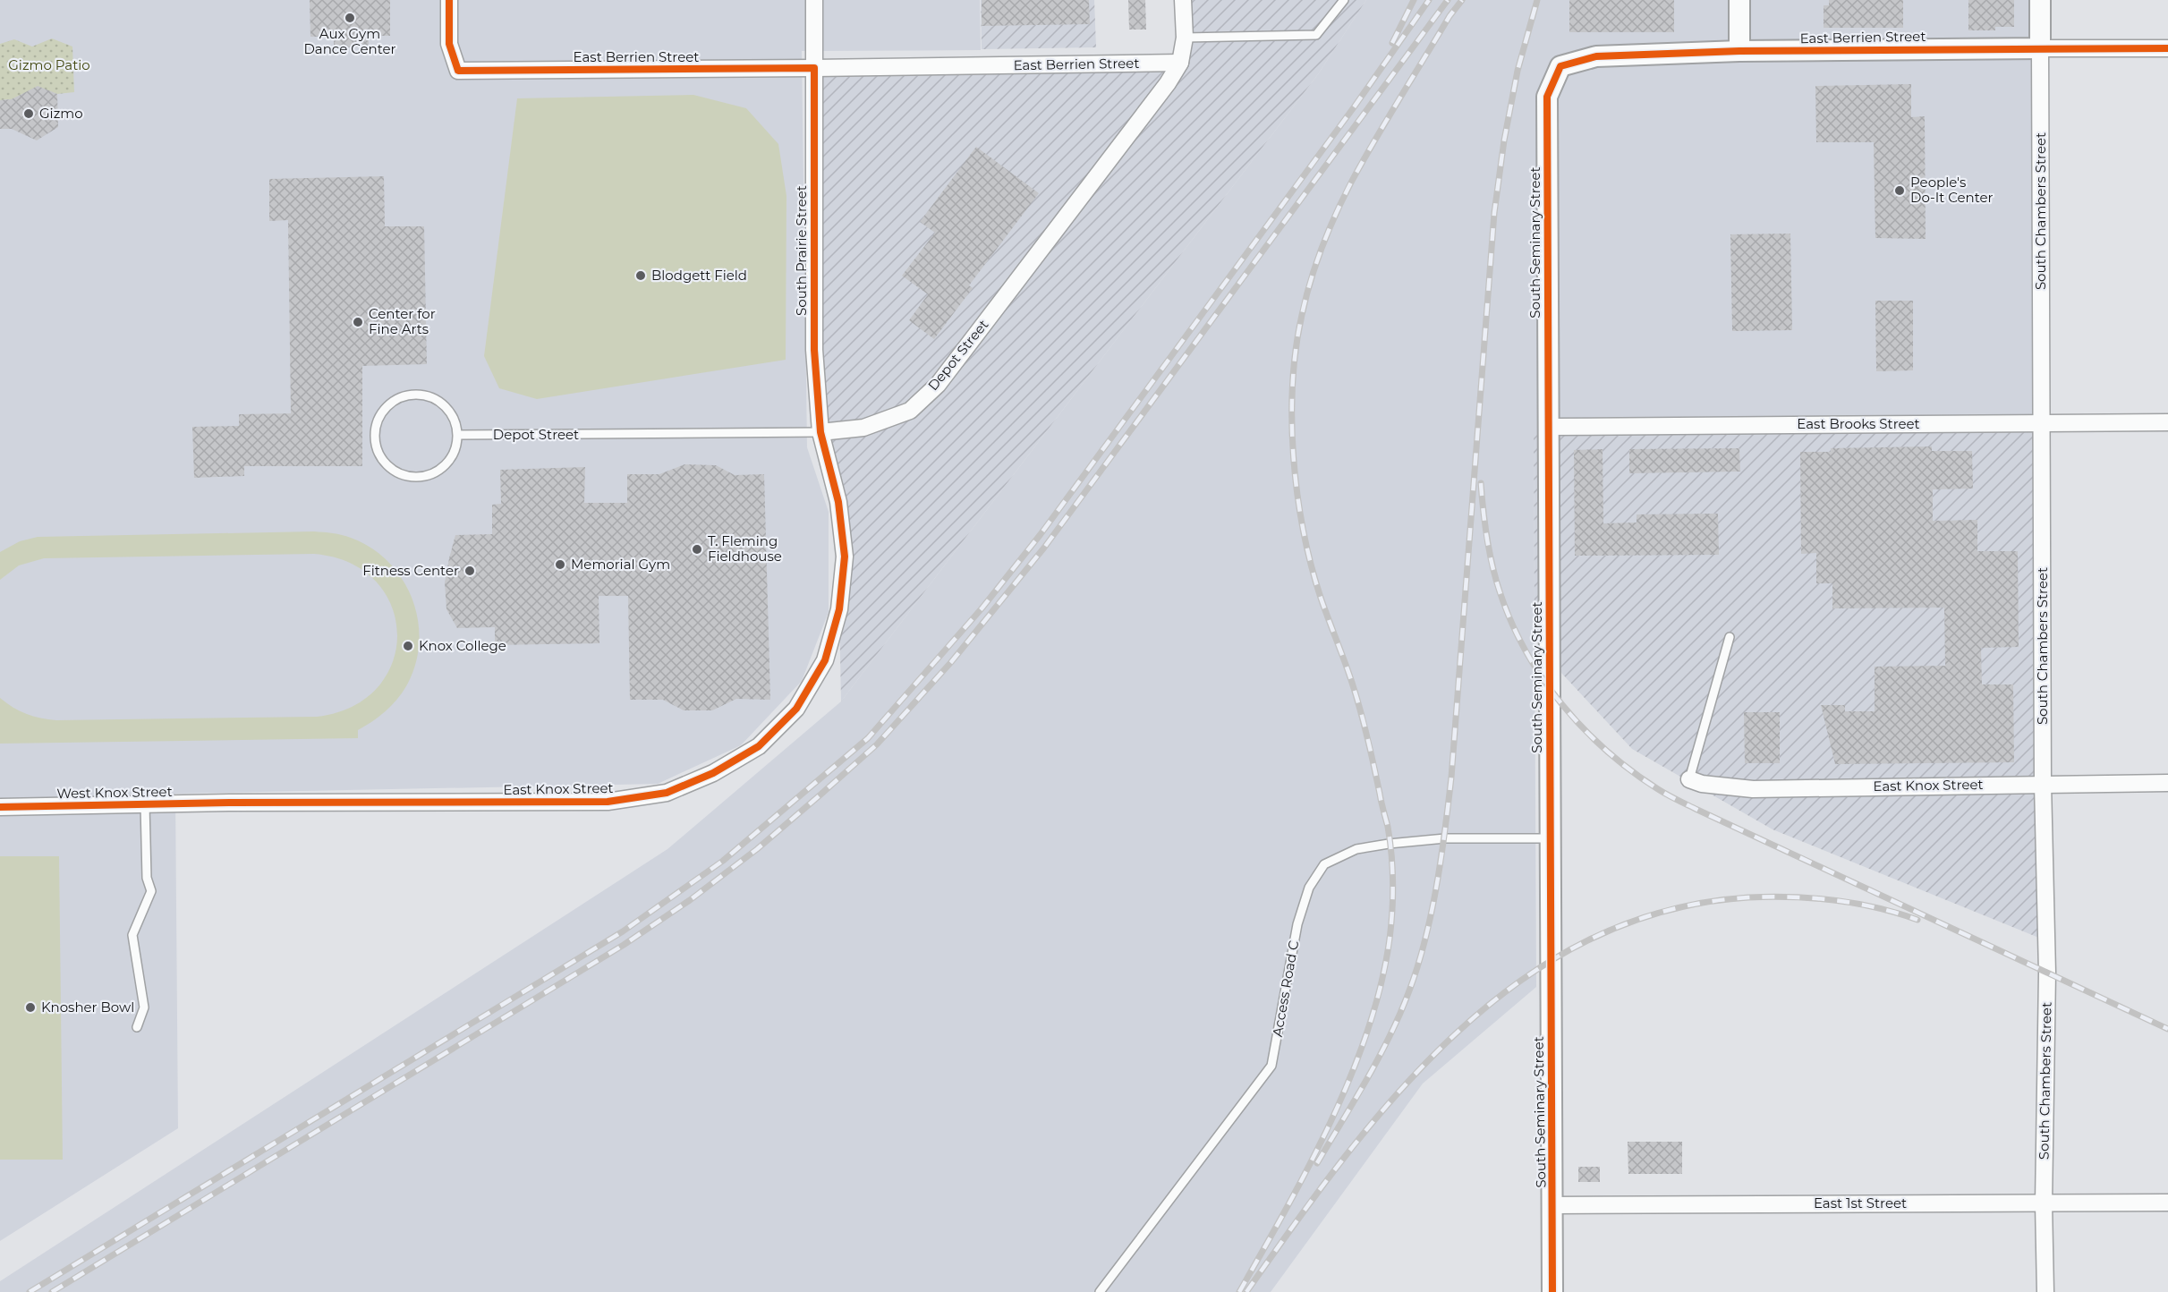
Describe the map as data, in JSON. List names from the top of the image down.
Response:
{
  "streets": {
    "street": [
      "East Berrien Street",
      "South Chambers Street",
      "South Seminary Street",
      "South Prairie Street",
      "Depot Street",
      "East Brooks Street",
      "East Knox Street",
      "West Knox Street",
      "East 1st Street"
    ],
    "lane": ["Access Road C"]
  },
  "crossings": [
    ["East Berrien Street", "South Chambers Street"],
    ["East Berrien Street", "South Seminary Street"],
    ["East Berrien Street", "South Prairie Street"],
    ["East Berrien Street", "Depot Street"],
    ["South Chambers Street", "East Brooks Street"],
    ["South Chambers Street", "East Knox Street"],
    ["South Chambers Street", "East 1st Street"],
    ["South Seminary Street", "East Brooks Street"],
    ["South Seminary Street", "Access Road C"],
    ["South Seminary Street", "East 1st Street"],
    ["South Prairie Street", "Depot Street"],
    ["South Prairie Street", "East Knox Street"],
    ["Depot Street", "East Knox Street"],
    ["East Knox Street", "West Knox Street"]
  ],
  "parks": ["Gizmo Patio"],
  "places": [
    "Aux Gym Dance Center",
    "Gizmo",
    "People's Do-It Center",
    "Blodgett Field",
    "Center for Fine Arts",
    "T. Fleming Fieldhouse",
    "Memorial Gym",
    "Fitness Center",
    "Knox College",
    "Knosher Bowl"
  ]
}
